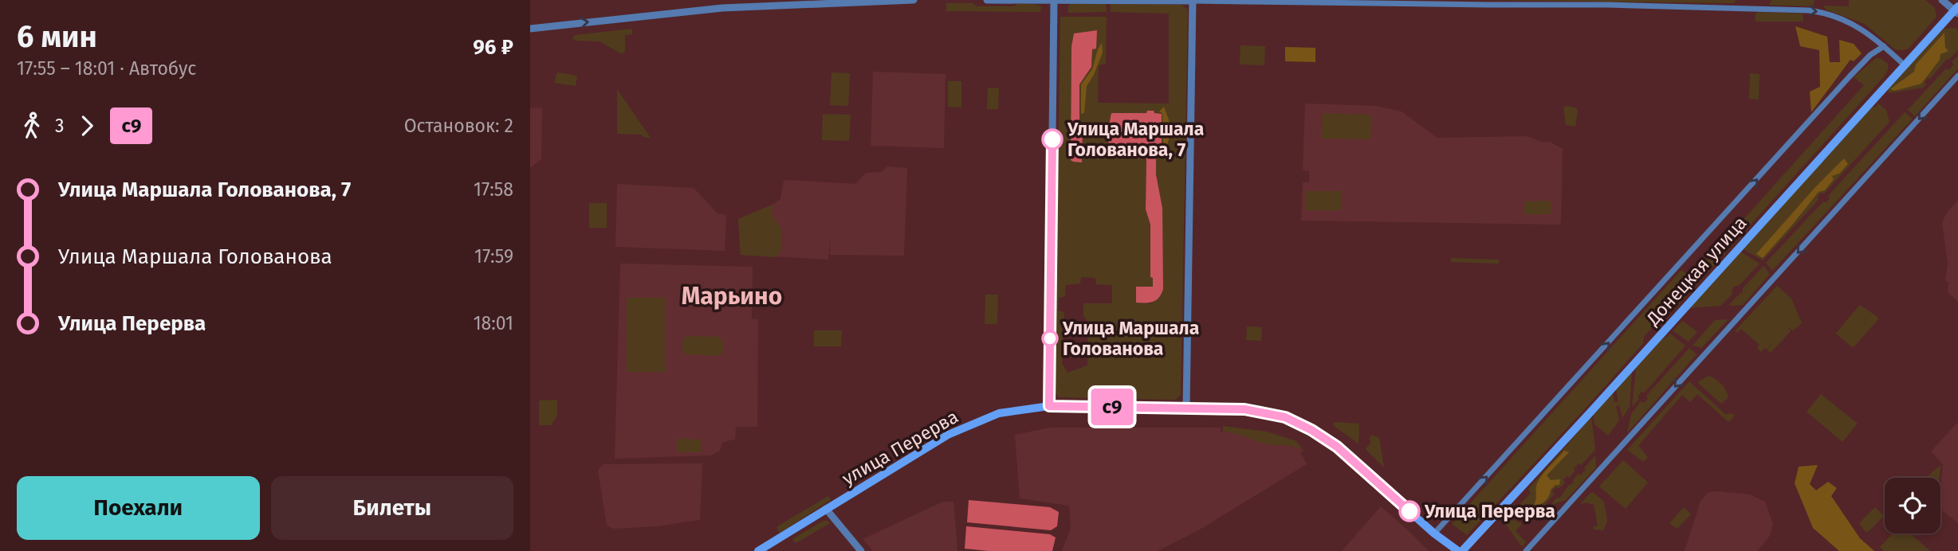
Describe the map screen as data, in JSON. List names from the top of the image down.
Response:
{
  "streets": {
    "main road": ["Донецкая улица", "улица Перерва"]
  },
  "crossings": [
    ["Донецкая улица", "улица Перерва"]
  ],
  "districts": ["Марьино"],
  "places": ["Улица Маршала Голованова, 7", "Улица Маршала Голованова", "Улица Перерва"],
  "lines": ["bus line с9"],
  "page": {
    "heading": ["6 мин", "17:55 – 18:01 · Автобус", "96 ₽"],
    "on_map": "с9",
    "legs": ["3", "с9", "Остановок: 2"],
    "list": [
      {
        "name": "Улица Маршала Голованова, 7",
        "value": "17:58"
      },
      {
        "name": "Улица Маршала Голованова",
        "value": "17:59"
      },
      {
        "name": "Улица Перерва",
        "value": "18:01"
      }
    ],
    "buttons": ["Поехали", "Билеты"]
  }
}
